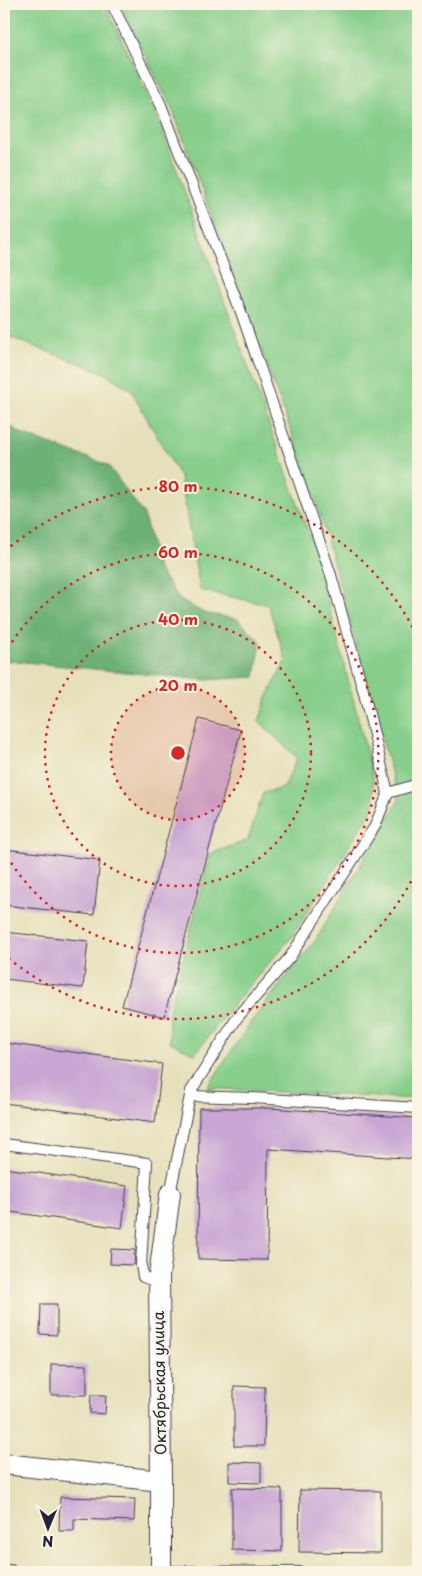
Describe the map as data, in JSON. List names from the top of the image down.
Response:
{
  "streets": {
    "street": ["Октябрьская улица"]
  },
  "north": "bottom",
  "rings": [
    "80 m",
    "60 m",
    "40 m",
    "20 m"
  ]
}
